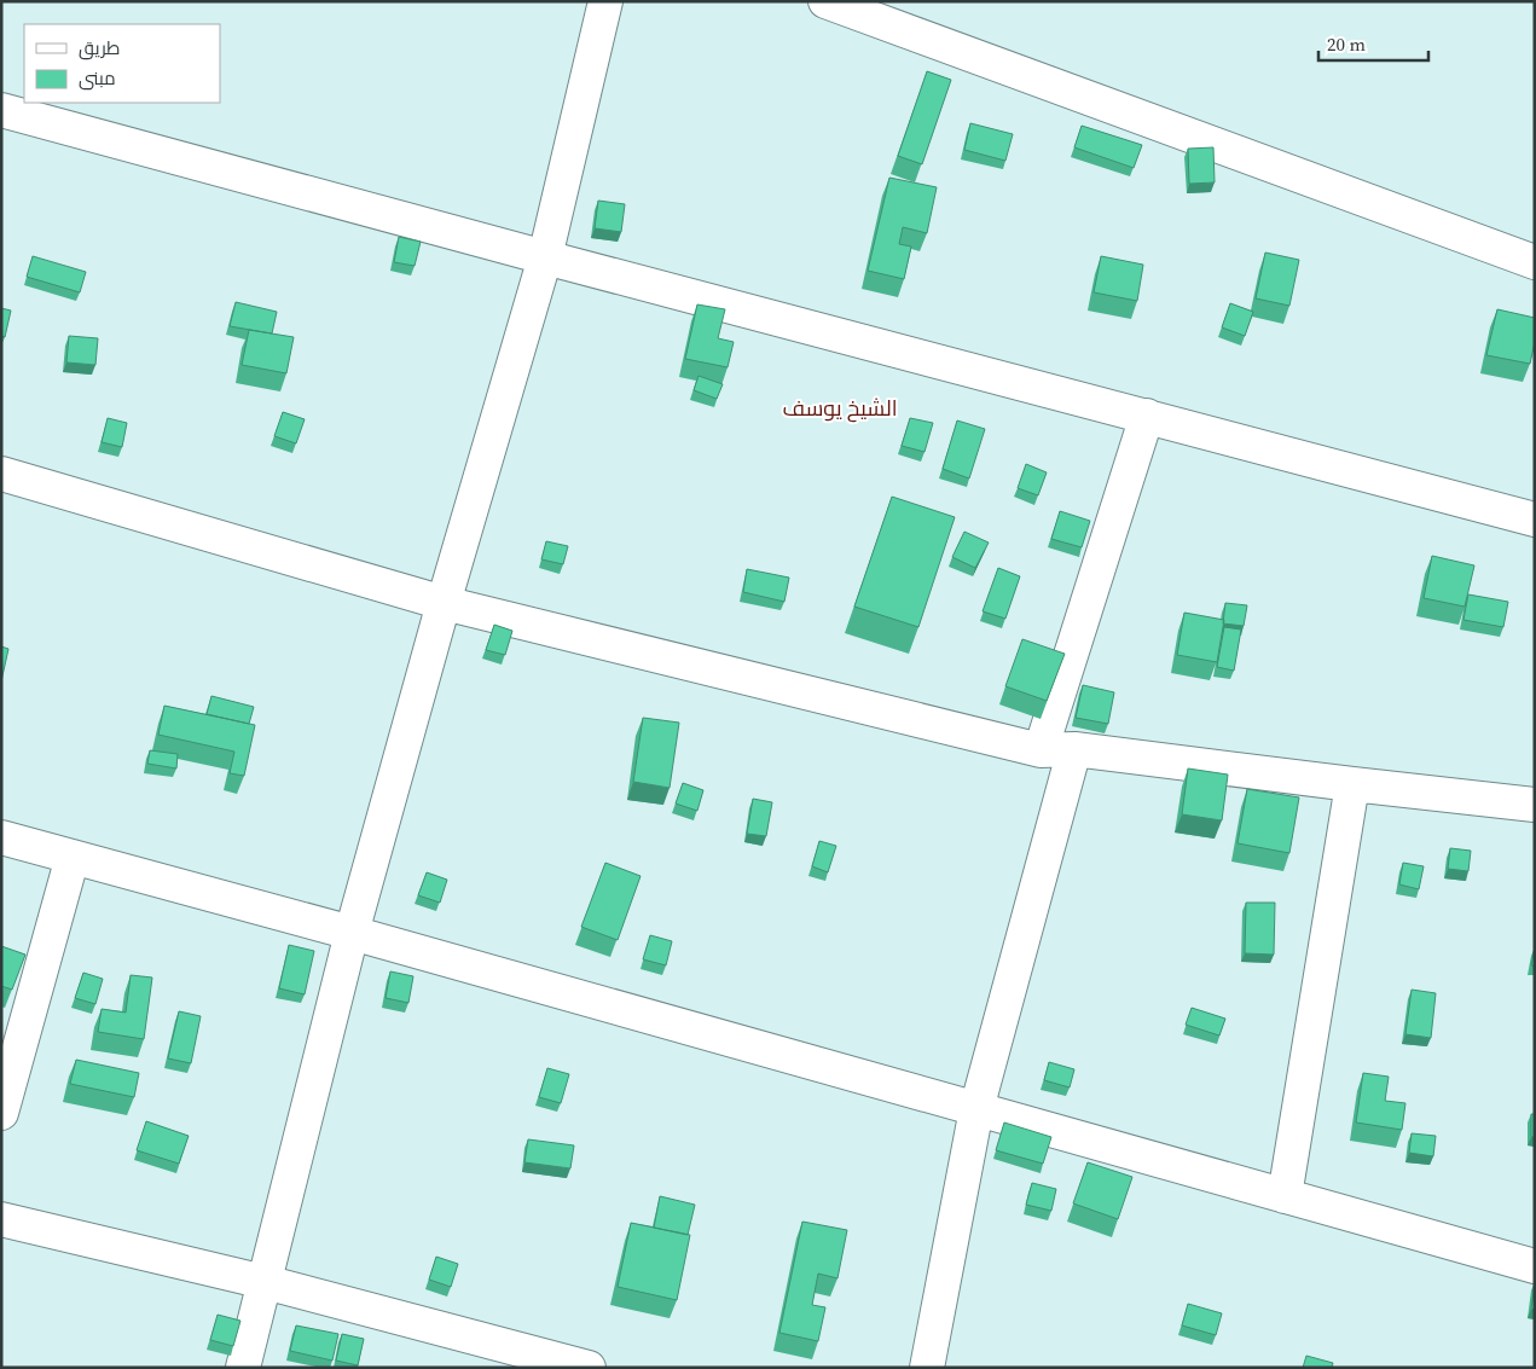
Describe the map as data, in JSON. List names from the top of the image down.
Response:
{
  "districts": ["الشيخ يوسف"],
  "legend": ["طريق", "مبنى"],
  "scale_bar": "20 m"
}
